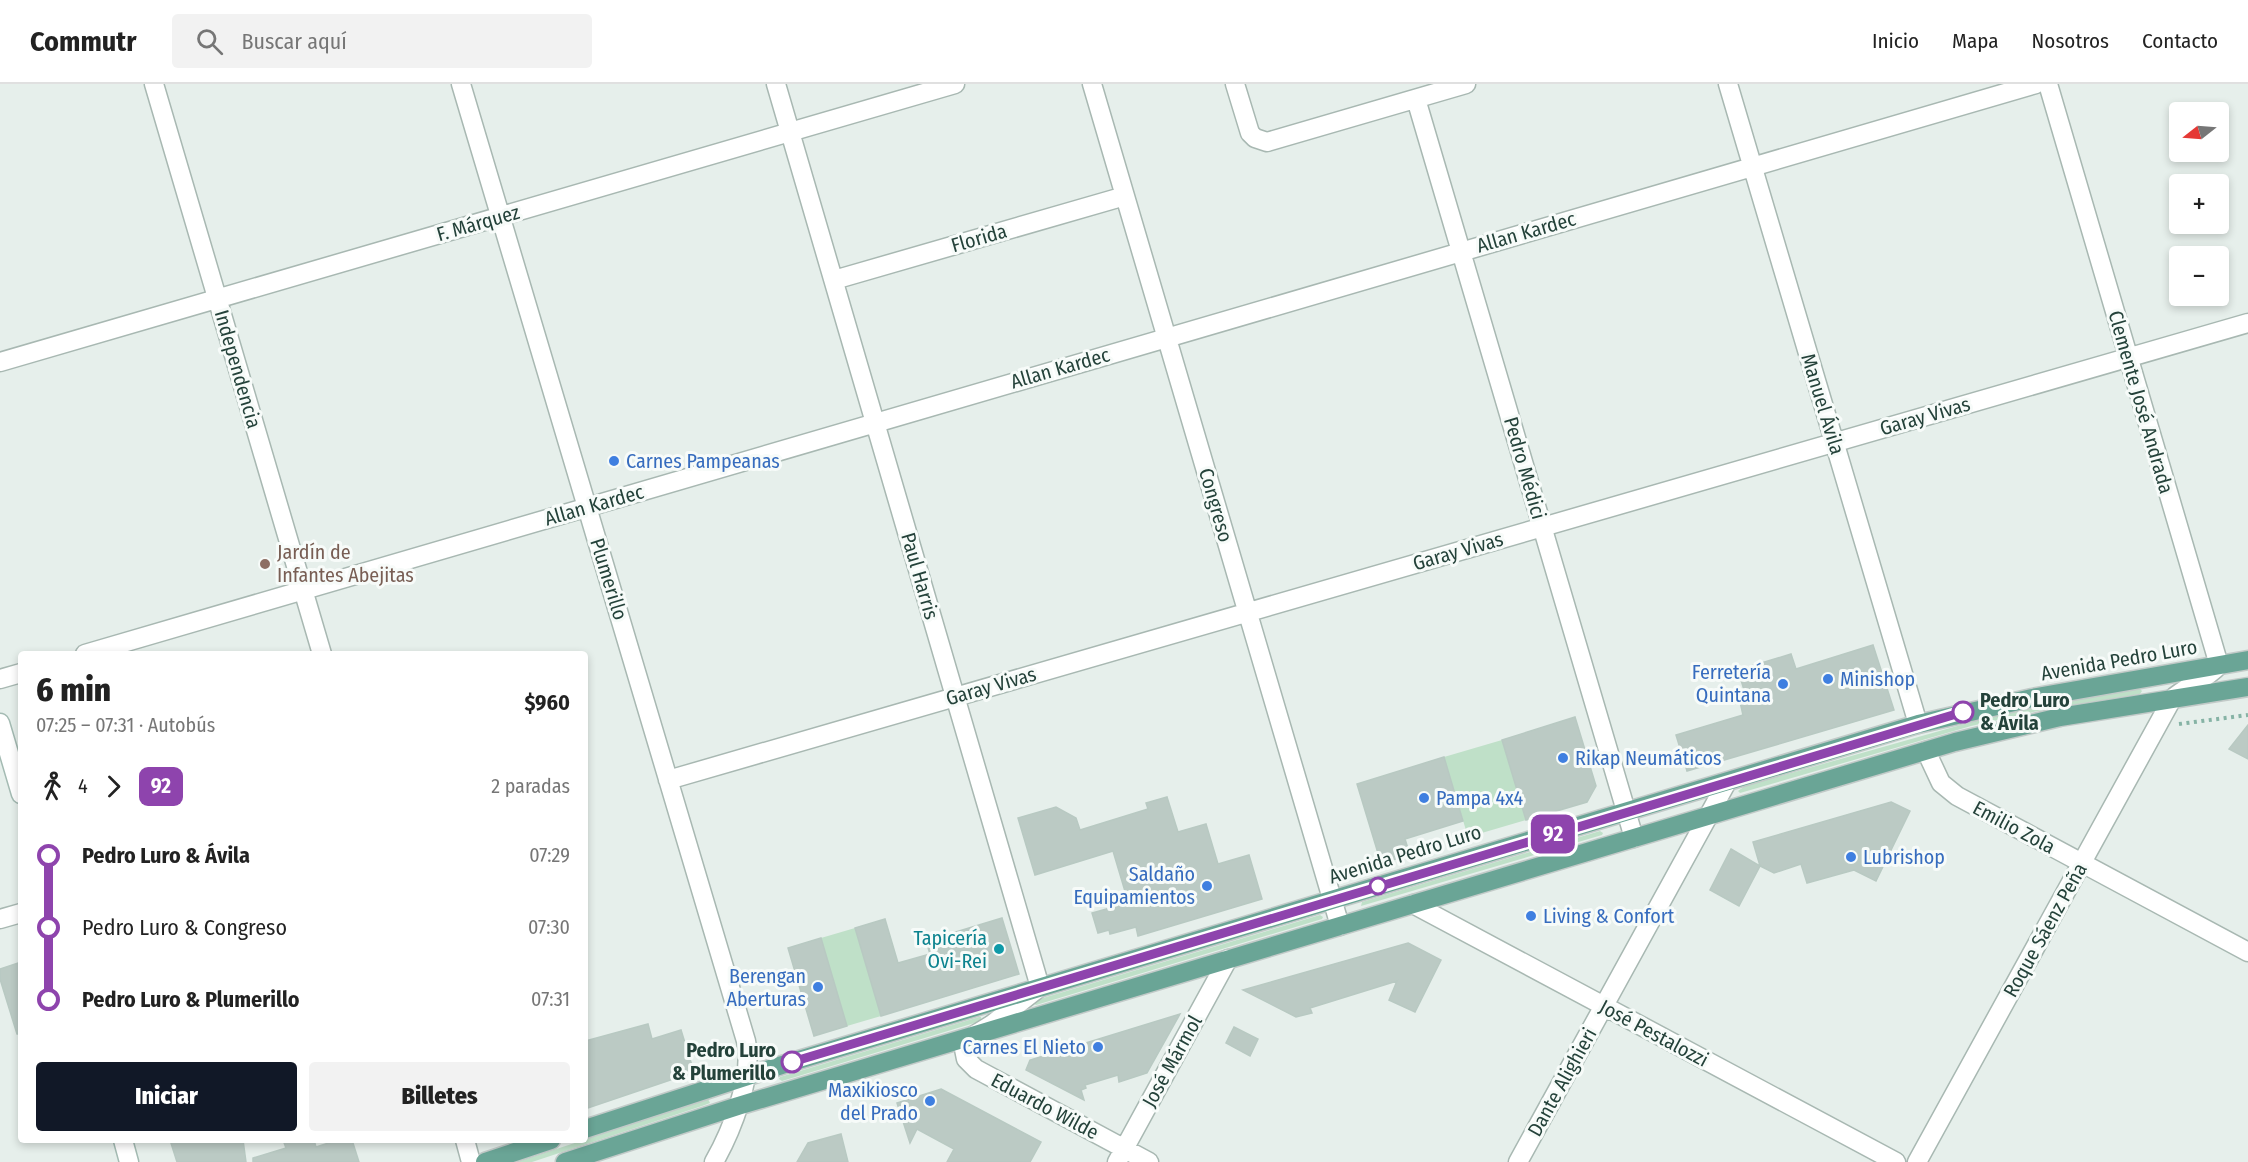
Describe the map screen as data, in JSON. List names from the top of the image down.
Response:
{
  "streets": {
    "main road": ["Avenida Pedro Luro"],
    "street": [
      "F. Márquez",
      "Allan Kardec",
      "Florida",
      "Independencia",
      "Clemente José Andrada",
      "Manuel Ávila",
      "Garay Vivas",
      "Pedro Médici",
      "Congreso",
      "Paul Harris",
      "Plumerillo",
      "Emilio Zola",
      "Roque Sáenz Peña",
      "José Pestalozzi",
      "José Mármol",
      "Dante Alighieri",
      "Eduardo Wilde"
    ]
  },
  "crossings": [
    ["F. Márquez", "Independencia"],
    ["F. Márquez", "Paul Harris"],
    ["F. Márquez", "Plumerillo"],
    ["Allan Kardec", "Independencia"],
    ["Allan Kardec", "Manuel Ávila"],
    ["Allan Kardec", "Pedro Médici"],
    ["Allan Kardec", "Congreso"],
    ["Allan Kardec", "Paul Harris"],
    ["Allan Kardec", "Plumerillo"],
    ["Florida", "Congreso"],
    ["Florida", "Paul Harris"],
    ["Clemente José Andrada", "Garay Vivas"],
    ["Clemente José Andrada", "Avenida Pedro Luro"],
    ["Manuel Ávila", "Garay Vivas"],
    ["Manuel Ávila", "Avenida Pedro Luro"],
    ["Garay Vivas", "Pedro Médici"],
    ["Garay Vivas", "Congreso"],
    ["Garay Vivas", "Paul Harris"],
    ["Garay Vivas", "Plumerillo"],
    ["Pedro Médici", "Avenida Pedro Luro"],
    ["Congreso", "Avenida Pedro Luro"],
    ["Paul Harris", "Avenida Pedro Luro"],
    ["Plumerillo", "Avenida Pedro Luro"],
    ["Avenida Pedro Luro", "Dante Alighieri"],
    ["Emilio Zola", "Roque Sáenz Peña"],
    ["José Pestalozzi", "Dante Alighieri"],
    ["José Mármol", "Eduardo Wilde"]
  ],
  "places": [
    "Carnes Pampeanas",
    "Jardín de Infantes Abejitas",
    "Minishop",
    "Ferretería Quintana",
    "Pedro Luro & Ávila",
    "Rikap Neumáticos",
    "Pampa 4x4",
    "Lubrishop",
    "Saldaño Equipamientos",
    "Living & Confort",
    "Tapicería Ovi-Rei",
    "Berengan Aberturas",
    "Carnes El Nieto",
    "Pedro Luro & Plumerillo",
    "Maxikiosco del Prado"
  ],
  "lines": ["bus line 92"],
  "north": "left",
  "page": {
    "header": "Commutr",
    "search": "Buscar aquí",
    "nav": [
      "Inicio",
      "Mapa",
      "Nosotros",
      "Contacto"
    ],
    "on_map": "92",
    "map_buttons": ["+", "−"],
    "heading": ["6 min", "07:25 – 07:31 · Autobús", "$960"],
    "legs": ["4", "92", "2 paradas"],
    "list": [
      {
        "name": "Pedro Luro & Ávila",
        "value": "07:29"
      },
      {
        "name": "Pedro Luro & Congreso",
        "value": "07:30"
      },
      {
        "name": "Pedro Luro & Plumerillo",
        "value": "07:31"
      }
    ],
    "buttons": ["Iniciar", "Billetes"]
  }
}
